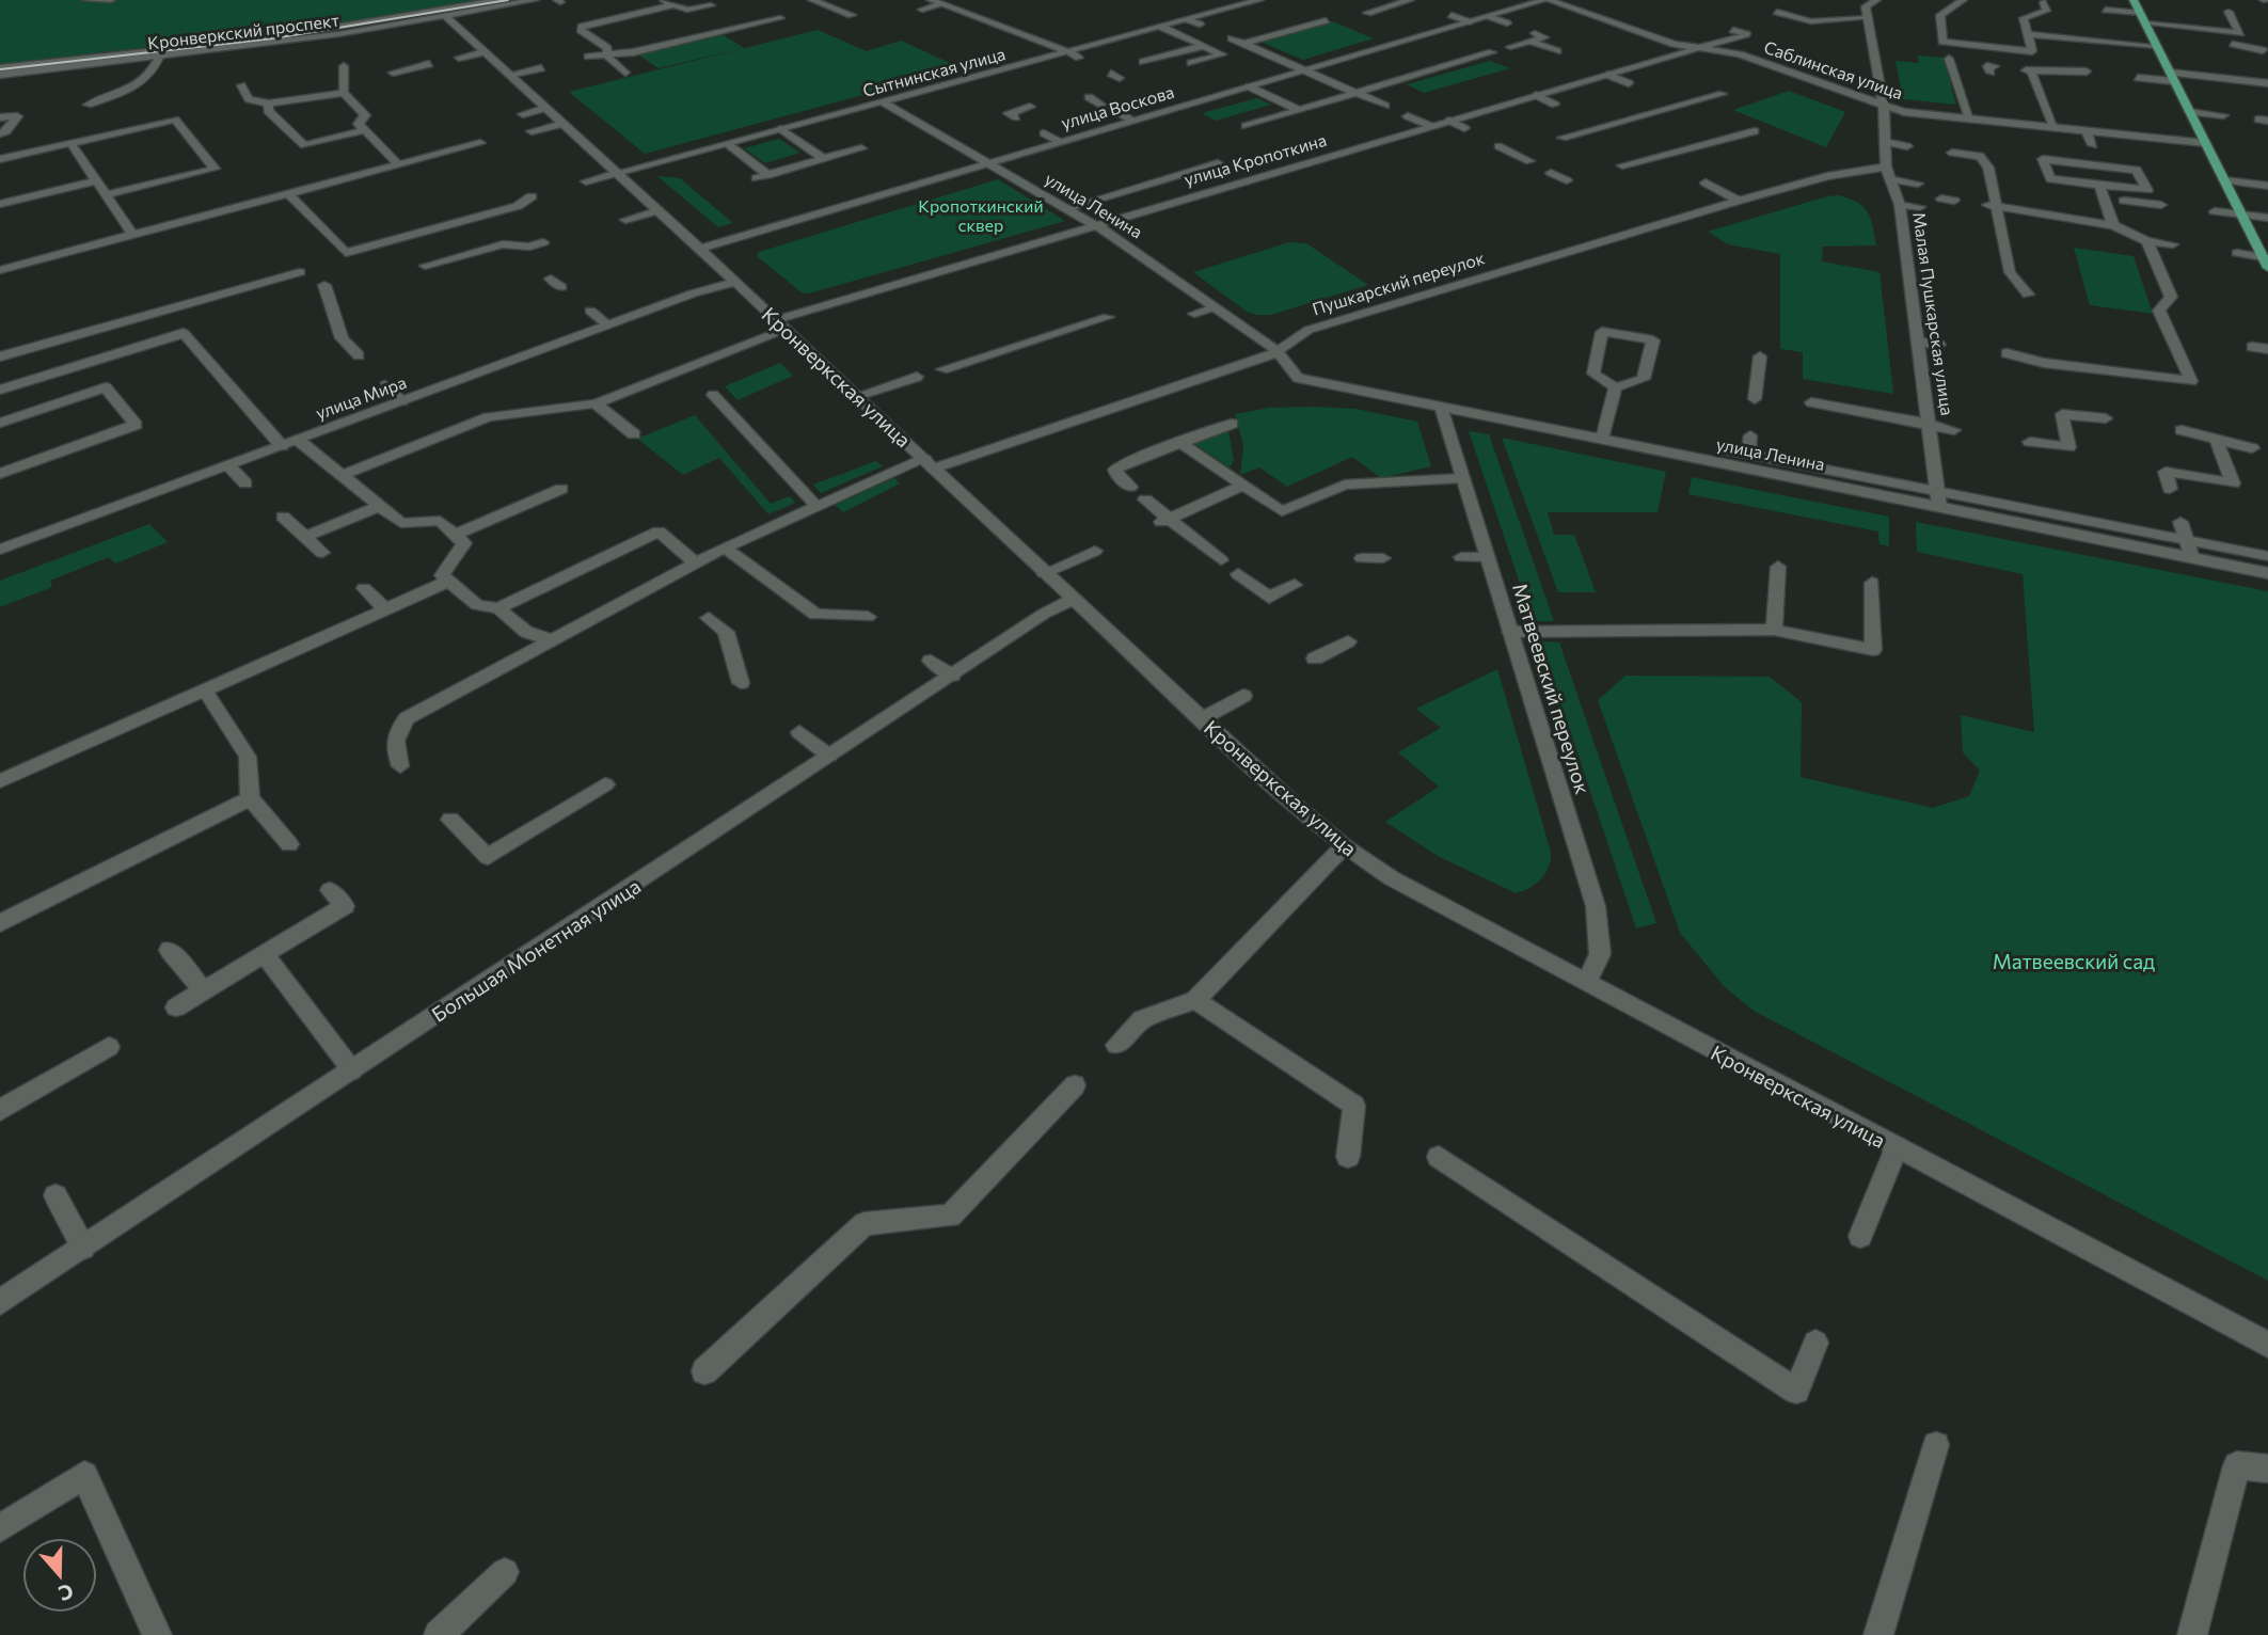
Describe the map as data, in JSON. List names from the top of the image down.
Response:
{
  "streets": {
    "street": [
      "Кронверкский проспект",
      "Саблинская улица",
      "Сытнинская улица",
      "улица Воскова",
      "улица Кропоткина",
      "улица Ленина",
      "Пушкарский переулок",
      "Малая Пушкарская улица",
      "Кронверкская улица",
      "улица Мира",
      "Матвеевский переулок",
      "Большая Монетная улица"
    ]
  },
  "crossings": [
    ["Кронверкский проспект", "Кронверкская улица"],
    ["Саблинская улица", "улица Воскова"],
    ["Саблинская улица", "улица Кропоткина"],
    ["Саблинская улица", "Малая Пушкарская улица"],
    ["Сытнинская улица", "улица Ленина"],
    ["Сытнинская улица", "Кронверкская улица"],
    ["улица Воскова", "улица Ленина"],
    ["улица Воскова", "Кронверкская улица"],
    ["улица Кропоткина", "улица Ленина"],
    ["улица Кропоткина", "Кронверкская улица"],
    ["улица Ленина", "Пушкарский переулок"],
    ["улица Ленина", "Малая Пушкарская улица"],
    ["улица Ленина", "Матвеевский переулок"],
    ["Пушкарский переулок", "Малая Пушкарская улица"],
    ["Пушкарский переулок", "Кронверкская улица"],
    ["Кронверкская улица", "улица Мира"],
    ["Кронверкская улица", "Матвеевский переулок"],
    ["Кронверкская улица", "Большая Монетная улица"]
  ],
  "parks": ["Кропоткинский сквер", "Матвеевский сад"],
  "north": "bottom"
}
